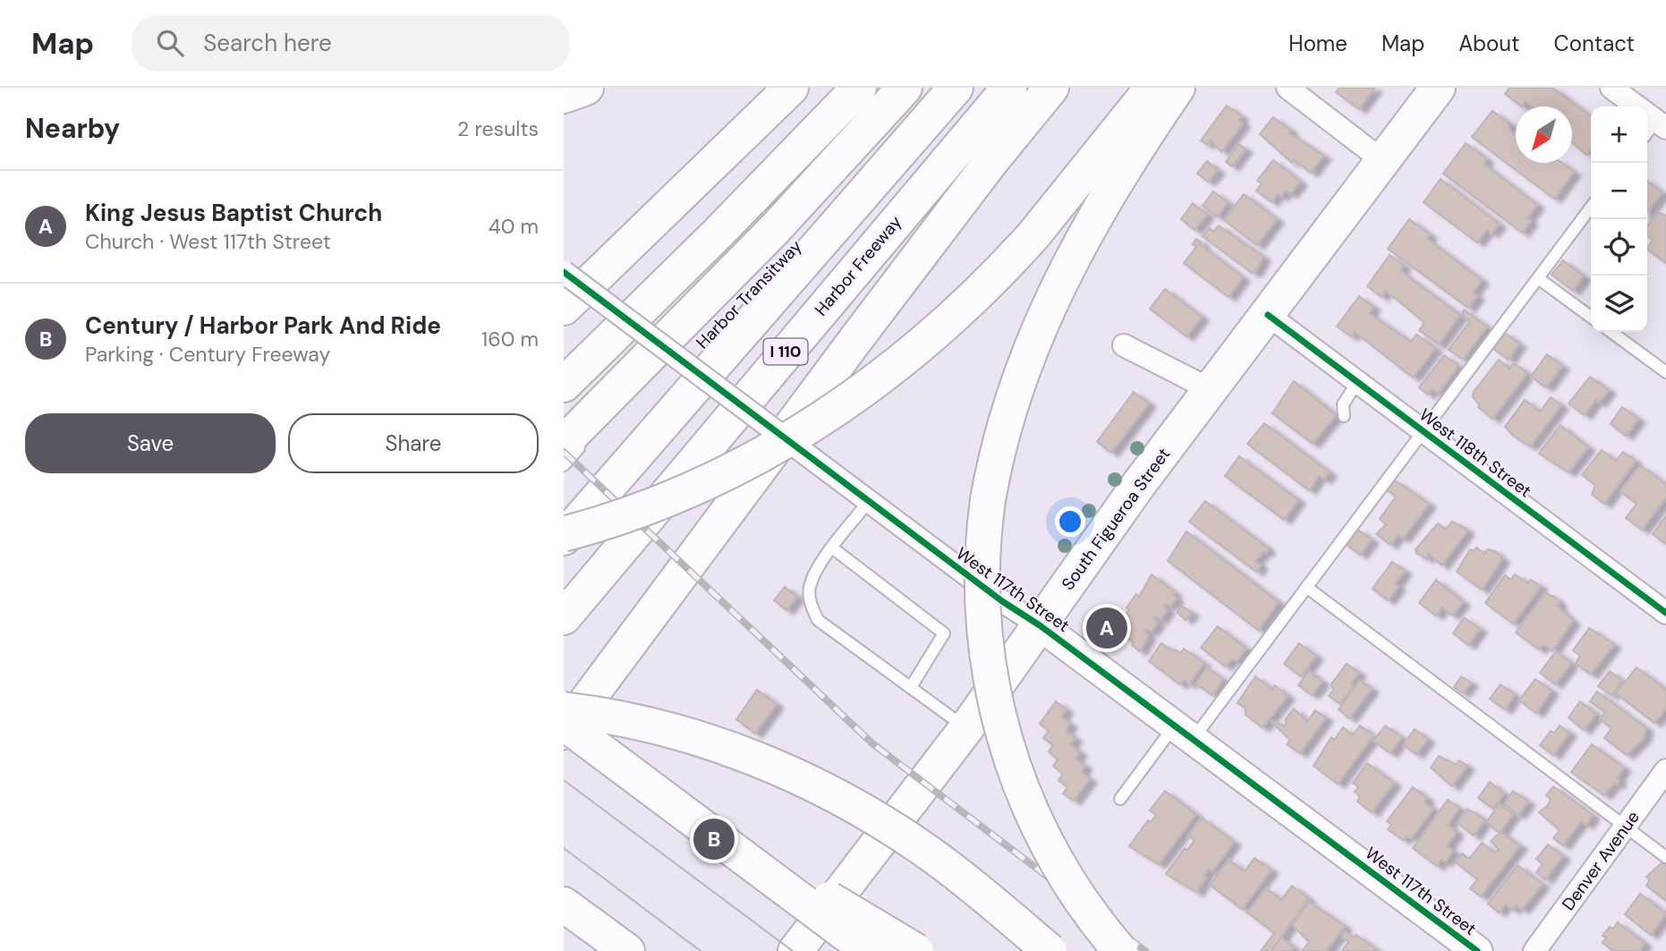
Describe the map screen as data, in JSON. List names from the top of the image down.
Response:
{
  "streets": {
    "main road": [
      "Harbor Freeway",
      "Harbor Transitway",
      "I 110",
      "South Figueroa Street"
    ],
    "street": ["West 118th Street", "West 117th Street", "Denver Avenue"]
  },
  "crossings": [
    ["West 118th Street", "South Figueroa Street"],
    ["South Figueroa Street", "West 117th Street"]
  ],
  "north": "bottom left",
  "page": {
    "header": "Map",
    "search": "Search here",
    "nav": [
      "Home",
      "Map",
      "About",
      "Contact"
    ],
    "heading": ["Nearby", "2 results"],
    "map_buttons": ["+", "−"],
    "list": [
      {
        "mark": "A",
        "name": "King Jesus Baptist Church",
        "note": "Church · West 117th Street",
        "value": "40 m"
      },
      {
        "mark": "B",
        "name": "Century / Harbor Park And Ride",
        "note": "Parking · Century Freeway",
        "value": "160 m"
      }
    ],
    "buttons": ["Save", "Share"],
    "pins": ["A", "B"]
  }
}
